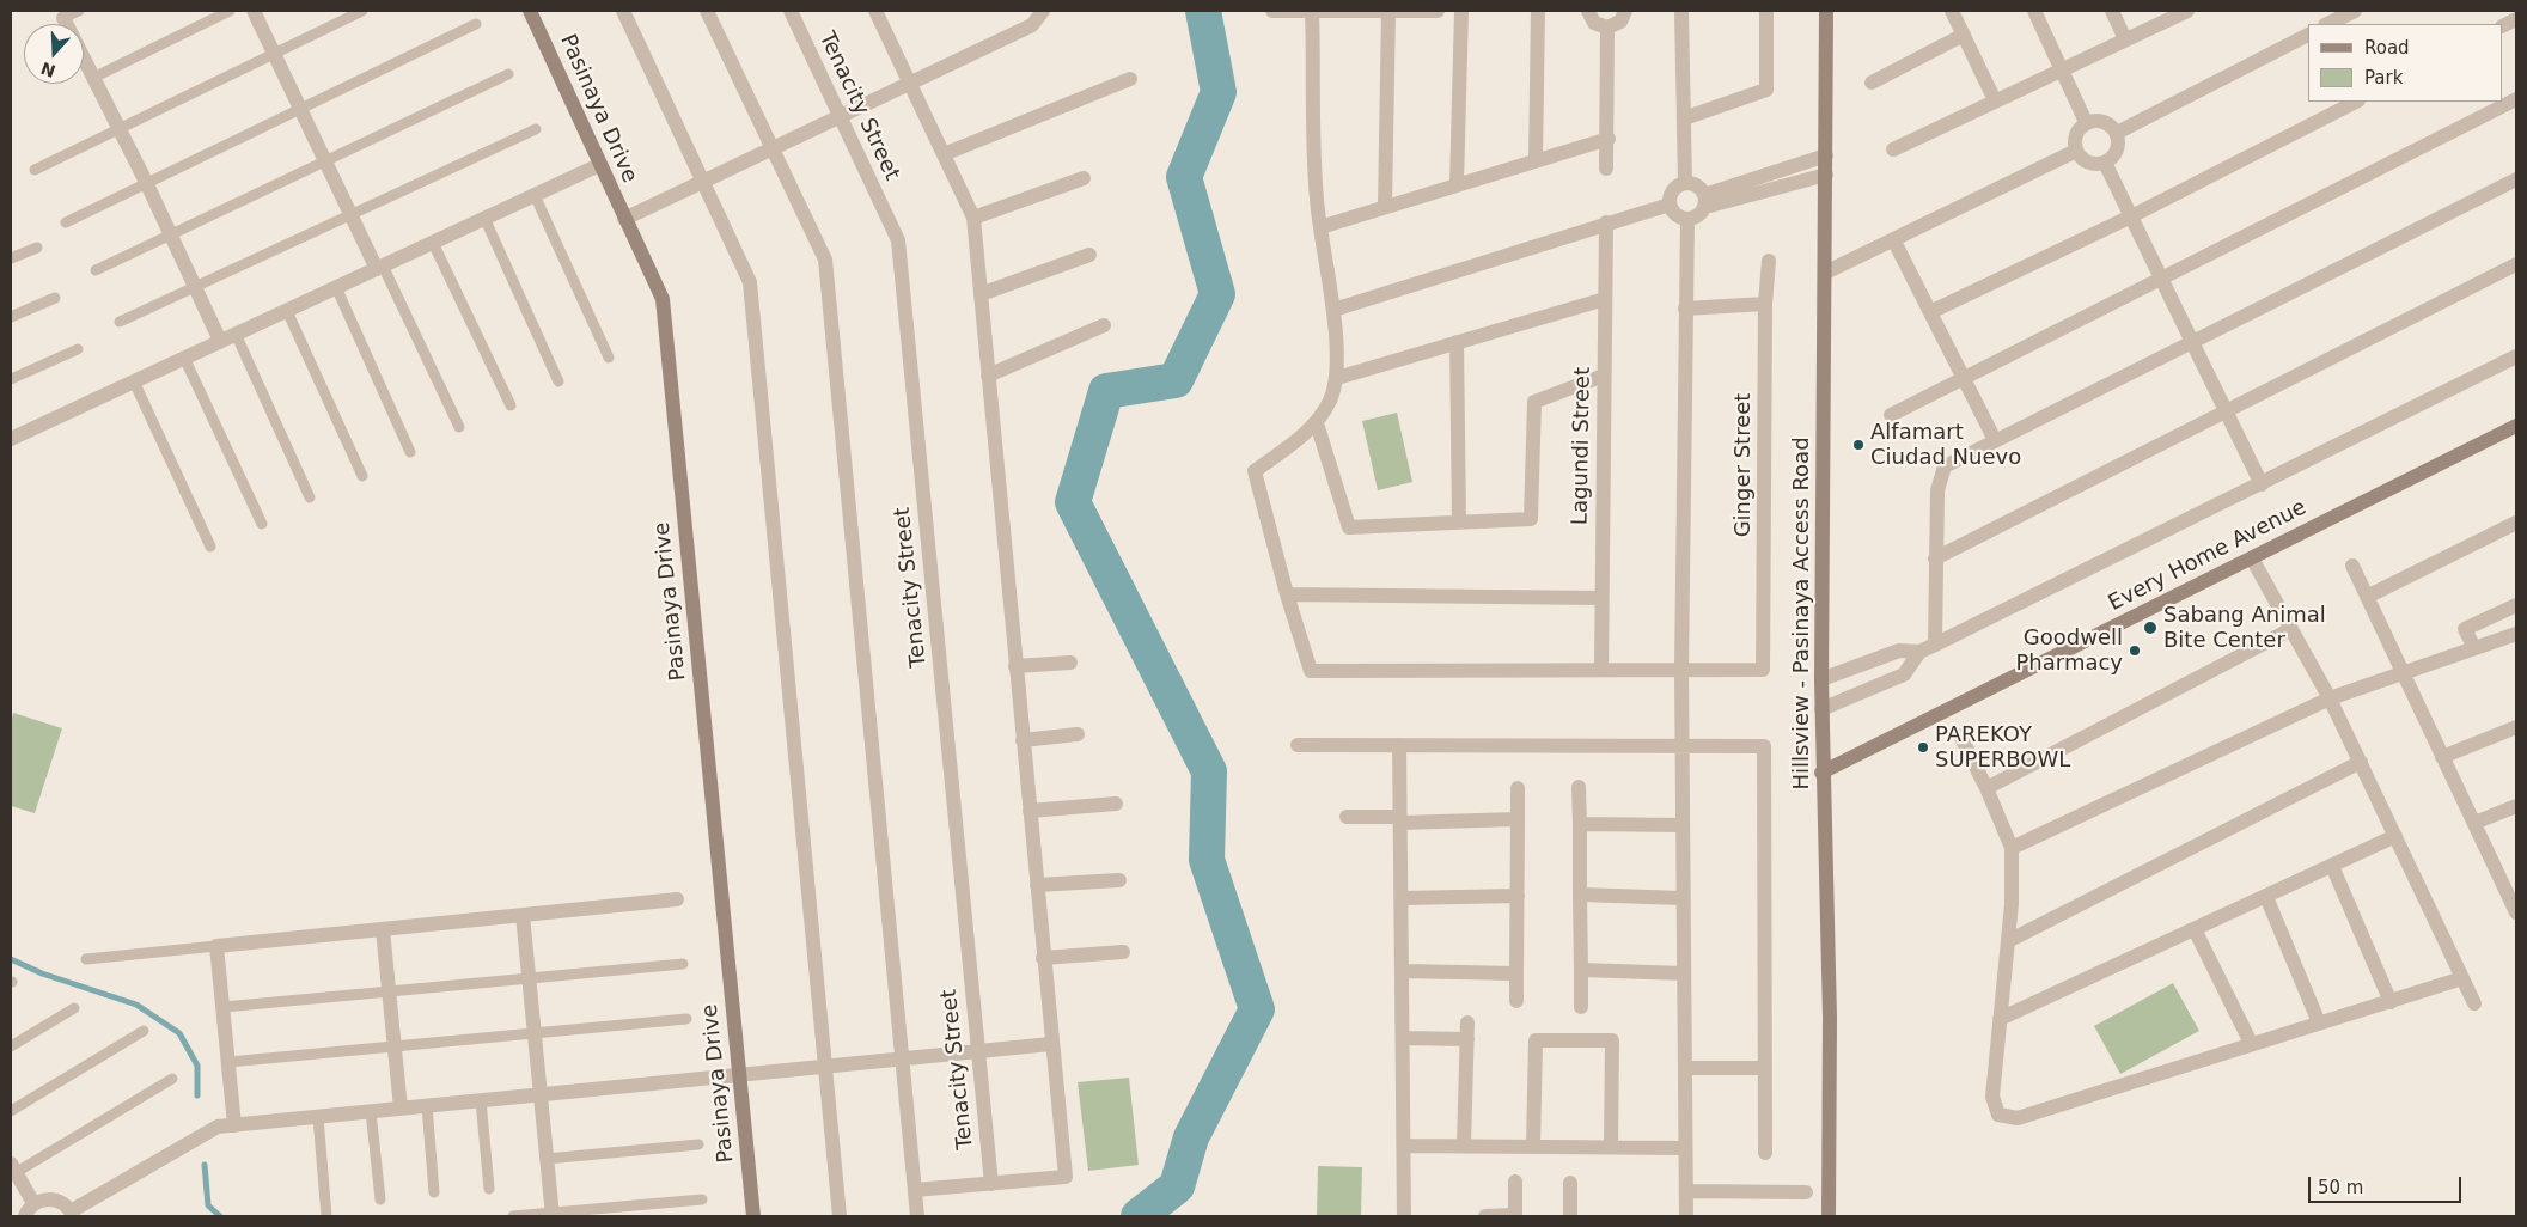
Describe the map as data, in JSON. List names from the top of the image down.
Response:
{
  "streets": {
    "street": [
      "Tenacity Street",
      "Pasinaya Drive",
      "Lagundi Street",
      "Ginger Street",
      "Every Home Avenue",
      "Hillsview - Pasinaya Access Road"
    ]
  },
  "crossings": [
    ["Every Home Avenue", "Hillsview - Pasinaya Access Road"]
  ],
  "places": [
    "Alfamart Ciudad Nuevo",
    "Sabang Animal Bite Center",
    "Goodwell Pharmacy",
    "PAREKOY SUPERBOWL"
  ],
  "legend": ["Road", "Park"],
  "scale_bar": "50 m",
  "north": "bottom"
}
